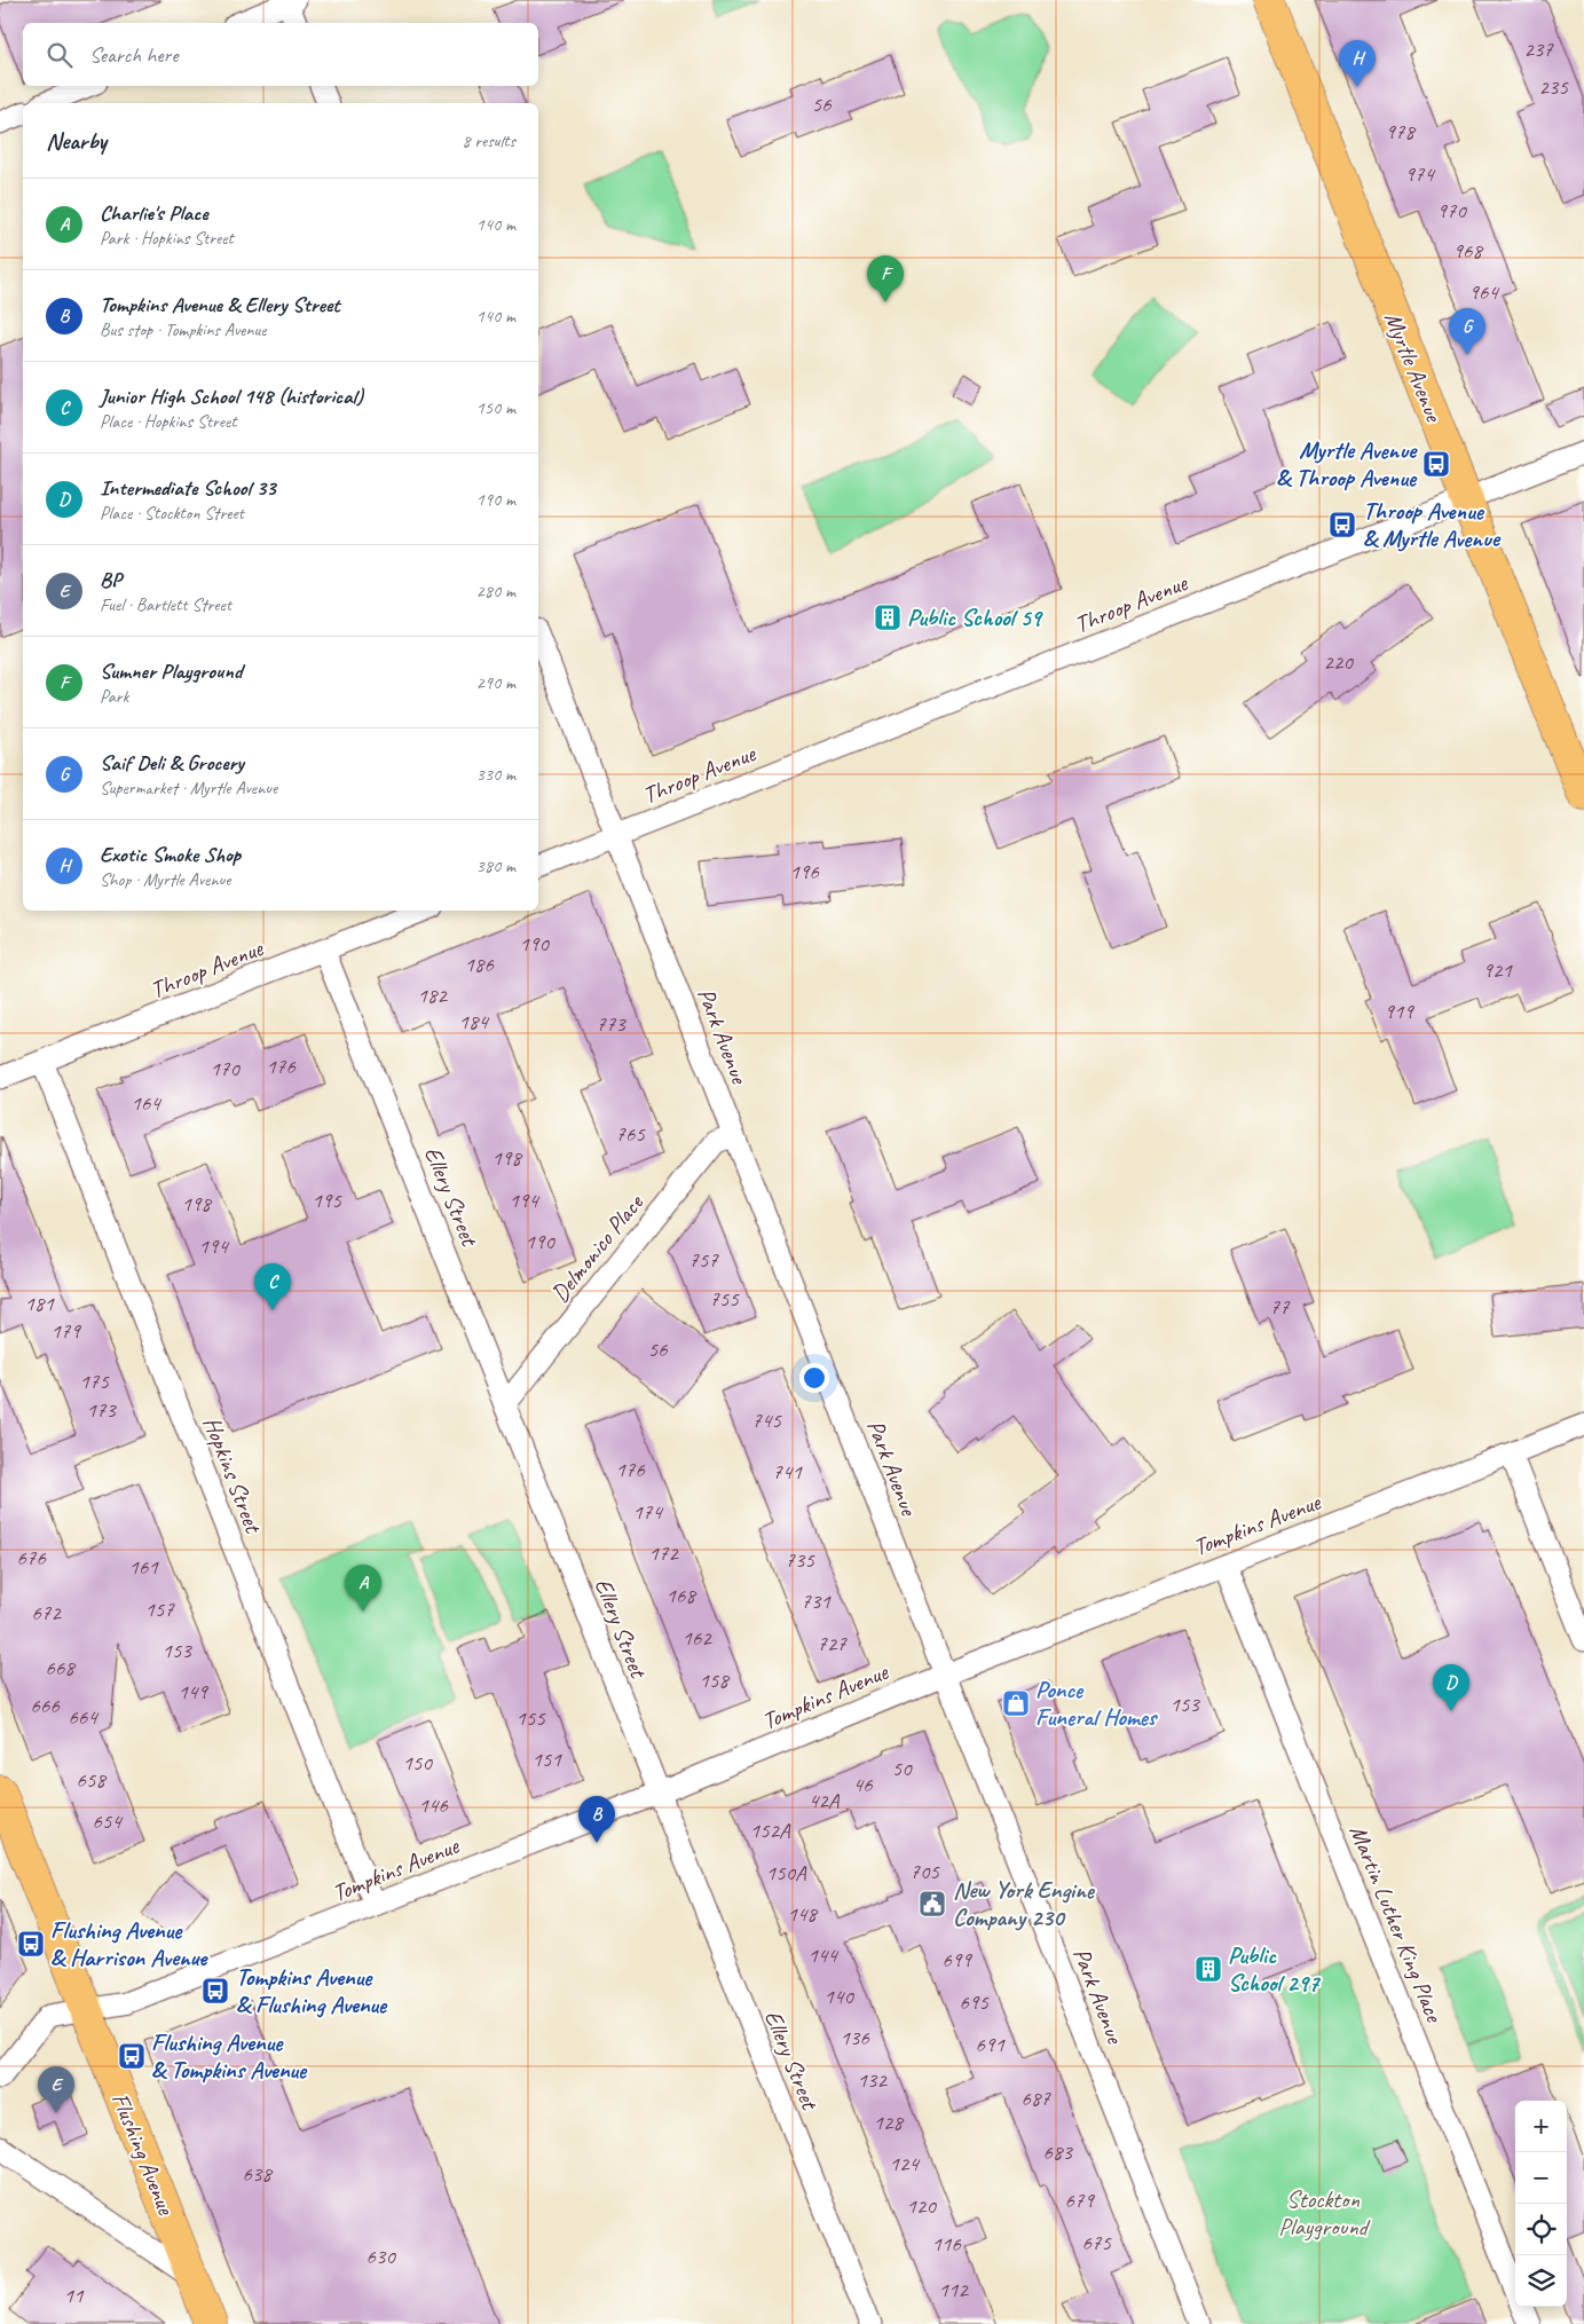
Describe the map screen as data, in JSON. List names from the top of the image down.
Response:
{
  "streets": {
    "main road": ["Myrtle Avenue", "Flushing Avenue"],
    "street": [
      "Throop Avenue",
      "Park Avenue",
      "Ellery Street",
      "Delmonico Place",
      "Hopkins Street",
      "Tompkins Avenue",
      "Martin Luther King Place"
    ]
  },
  "crossings": [
    ["Myrtle Avenue", "Throop Avenue"],
    ["Throop Avenue", "Park Avenue"],
    ["Throop Avenue", "Ellery Street"],
    ["Throop Avenue", "Hopkins Street"],
    ["Park Avenue", "Delmonico Place"],
    ["Park Avenue", "Tompkins Avenue"],
    ["Ellery Street", "Delmonico Place"],
    ["Ellery Street", "Tompkins Avenue"],
    ["Hopkins Street", "Tompkins Avenue"],
    ["Tompkins Avenue", "Martin Luther King Place"],
    ["Tompkins Avenue", "Flushing Avenue"]
  ],
  "parks": ["Stockton Playground"],
  "places": {
    "bus stop": [
      "Myrtle Avenue & Throop Avenue",
      "Throop Avenue & Myrtle Avenue",
      "Flushing Avenue & Harrison Avenue",
      "Tompkins Avenue & Flushing Avenue",
      "Flushing Avenue & Tompkins Avenue"
    ],
    "building": ["Public School 59", "Public School 297"],
    "shop": ["Ponce Funeral Homes"],
    "public building": ["New York Engine Company 230"]
  },
  "house_numbers": [
    "237",
    "235",
    "56",
    "978",
    "974",
    "970",
    "968",
    "964",
    "220",
    "196",
    "190",
    "186",
    "921",
    "182",
    "919",
    "184",
    "773",
    "176",
    "170",
    "164",
    "765",
    "198",
    "195",
    "194",
    "198",
    "190",
    "194",
    "757",
    "755",
    "181",
    "77",
    "179",
    "56",
    "175",
    "173",
    "745",
    "176",
    "741",
    "174",
    "172",
    "676",
    "735",
    "161",
    "168",
    "731",
    "157",
    "672",
    "162",
    "727",
    "153",
    "668",
    "158",
    "149",
    "153",
    "666",
    "664",
    "155",
    "151",
    "150",
    "50",
    "658",
    "46",
    "42A",
    "146",
    "654",
    "152A",
    "705",
    "150A",
    "148",
    "144",
    "699",
    "140",
    "695",
    "136",
    "691",
    "132",
    "687",
    "128",
    "683",
    "124",
    "638",
    "679",
    "120",
    "675",
    "116",
    "630",
    "112",
    "11"
  ],
  "page": {
    "search": "Search here",
    "pins": [
      "H",
      "F",
      "G",
      "C",
      "A",
      "D",
      "B",
      "E"
    ],
    "heading": ["Nearby", "8 results"],
    "list": [
      {
        "mark": "A",
        "name": "Charlie's Place",
        "note": "Park · Hopkins Street",
        "value": "140 m"
      },
      {
        "mark": "B",
        "name": "Tompkins Avenue & Ellery Street",
        "note": "Bus stop · Tompkins Avenue",
        "value": "140 m"
      },
      {
        "mark": "C",
        "name": "Junior High School 148 (historical)",
        "note": "Place · Hopkins Street",
        "value": "150 m"
      },
      {
        "mark": "D",
        "name": "Intermediate School 33",
        "note": "Place · Stockton Street",
        "value": "190 m"
      },
      {
        "mark": "E",
        "name": "BP",
        "note": "Fuel · Bartlett Street",
        "value": "280 m"
      },
      {
        "mark": "F",
        "name": "Sumner Playground",
        "note": "Park",
        "value": "290 m"
      },
      {
        "mark": "G",
        "name": "Saif Deli & Grocery",
        "note": "Supermarket · Myrtle Avenue",
        "value": "330 m"
      },
      {
        "mark": "H",
        "name": "Exotic Smoke Shop",
        "note": "Shop · Myrtle Avenue",
        "value": "380 m"
      }
    ],
    "map_buttons": ["+", "−"]
  }
}
